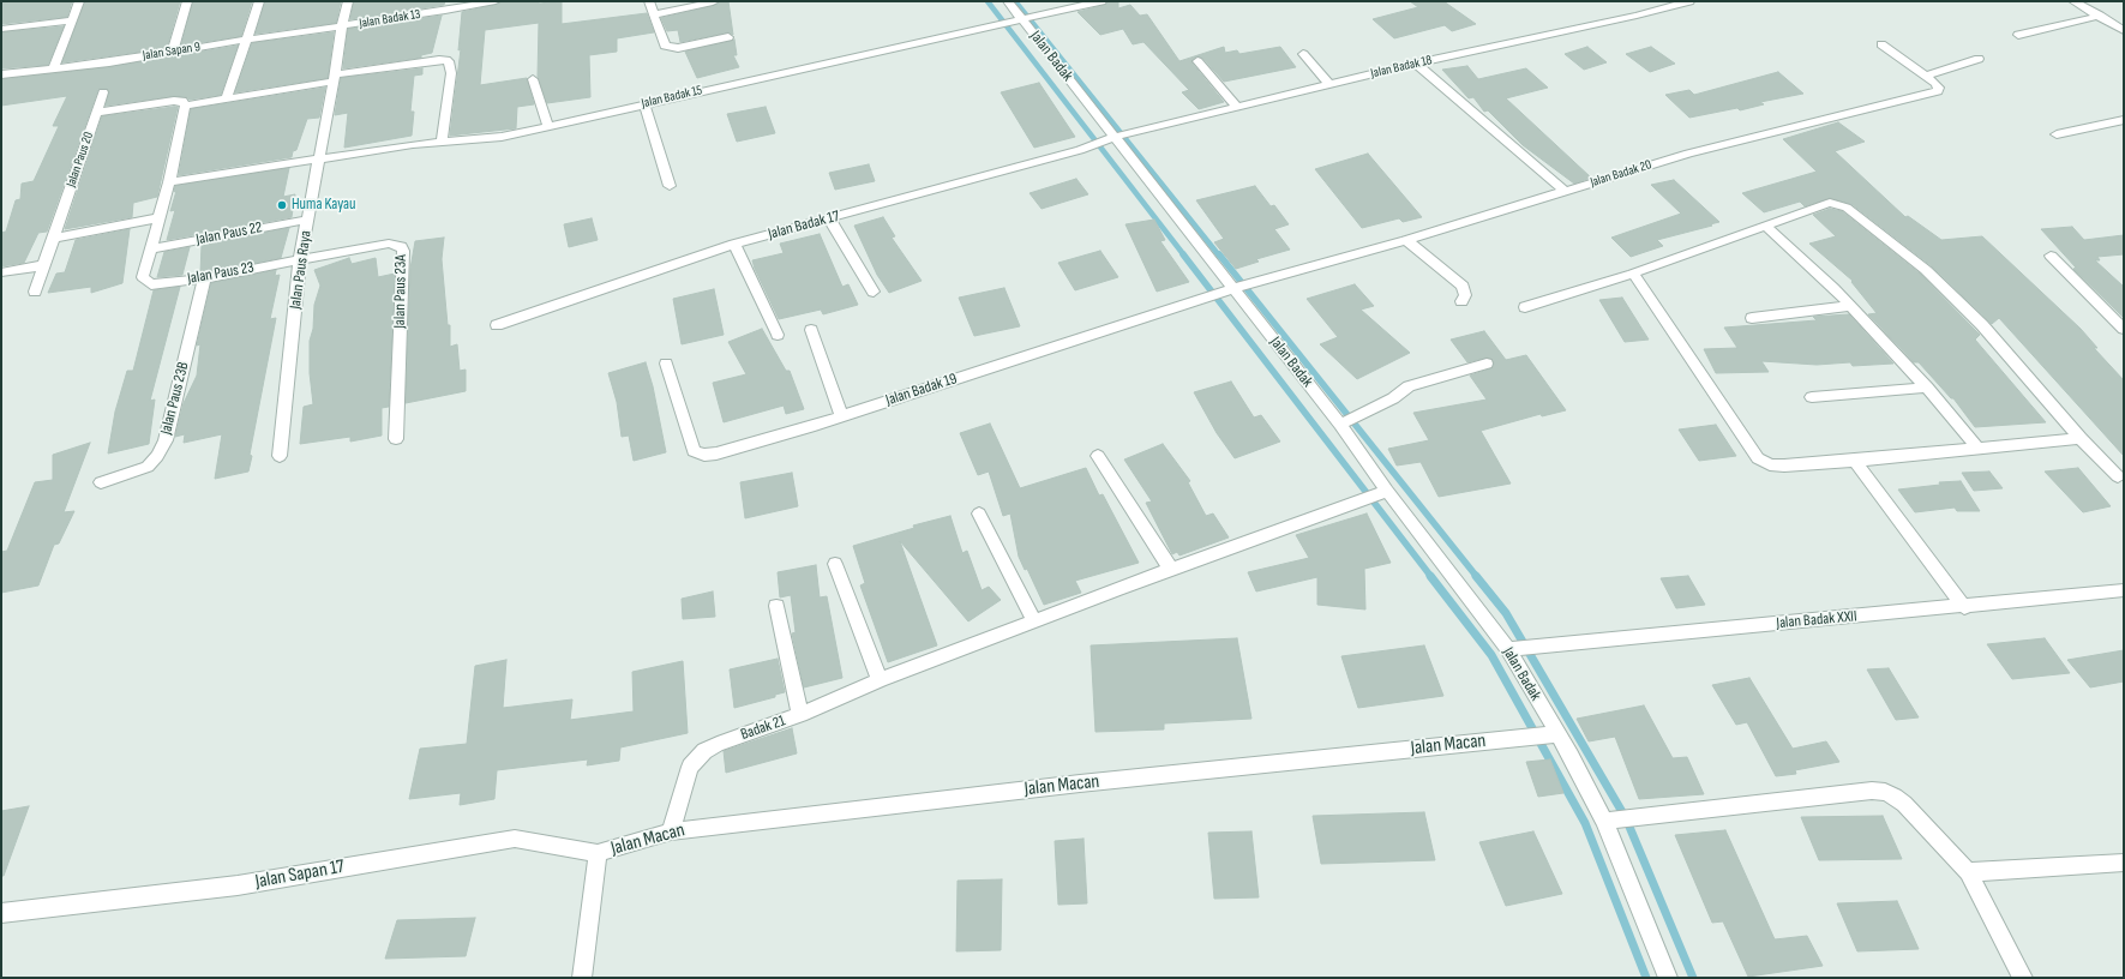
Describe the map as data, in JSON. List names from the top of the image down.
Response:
{
  "streets": {
    "street": [
      "Jalan Badak 13",
      "Jalan Sapan 9",
      "Jalan Badak",
      "Jalan Badak 18",
      "Jalan Badak 15",
      "Jalan Paus 20",
      "Jalan Badak 20",
      "Jalan Badak 17",
      "Jalan Paus 22",
      "Jalan Paus Raya",
      "Jalan Paus 23",
      "Jalan Paus 23A",
      "Jalan Badak 19",
      "Jalan Paus 23B",
      "Jalan Badak XXII",
      "Badak 21",
      "Jalan Macan",
      "Jalan Sapan 17"
    ]
  },
  "crossings": [
    ["Jalan Badak 13", "Jalan Sapan 9"],
    ["Jalan Badak 13", "Jalan Paus Raya"],
    ["Jalan Sapan 9", "Jalan Paus Raya"],
    ["Jalan Badak", "Jalan Badak 18"],
    ["Jalan Badak", "Jalan Badak 15"],
    ["Jalan Badak", "Jalan Badak 20"],
    ["Jalan Badak", "Jalan Badak 17"],
    ["Jalan Badak", "Jalan Badak 19"],
    ["Jalan Badak", "Jalan Badak XXII"],
    ["Jalan Badak", "Jalan Macan"],
    ["Jalan Badak 18", "Jalan Badak 17"],
    ["Jalan Badak 15", "Jalan Paus 20"],
    ["Jalan Badak 15", "Jalan Paus Raya"],
    ["Jalan Paus 20", "Jalan Paus Raya"],
    ["Jalan Badak 20", "Jalan Badak 19"],
    ["Jalan Paus 22", "Jalan Paus Raya"],
    ["Jalan Paus 22", "Jalan Paus 23"],
    ["Jalan Paus Raya", "Jalan Paus 23"],
    ["Jalan Paus Raya", "Jalan Paus 23A"],
    ["Jalan Paus 23", "Jalan Paus 23A"],
    ["Jalan Paus 23", "Jalan Paus 23B"],
    ["Badak 21", "Jalan Macan"],
    ["Jalan Macan", "Jalan Sapan 17"]
  ],
  "places": ["Huma Kayau"]
}
